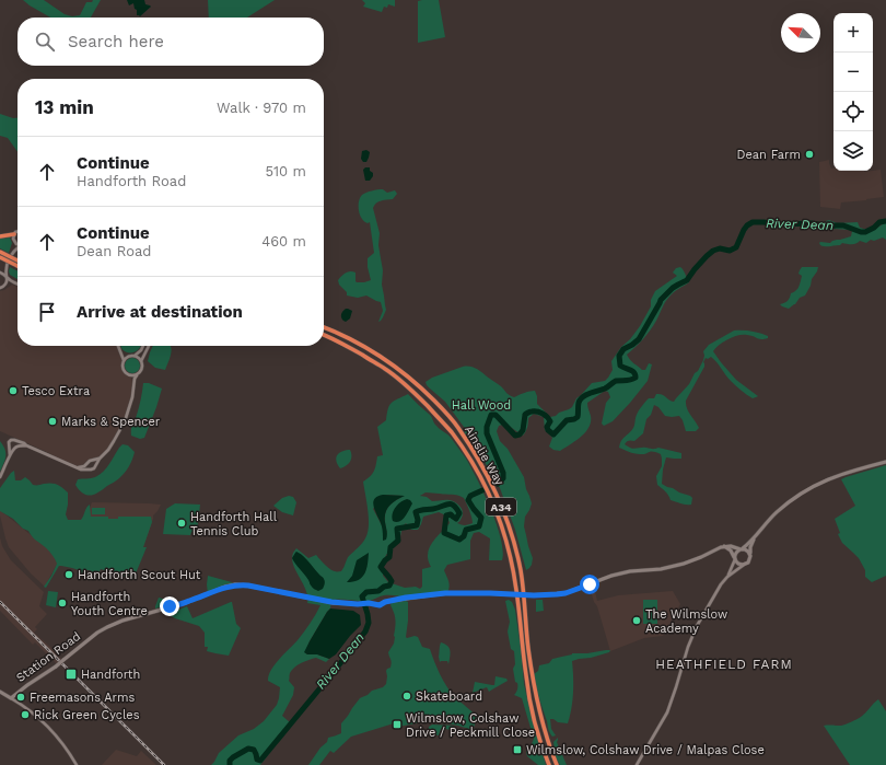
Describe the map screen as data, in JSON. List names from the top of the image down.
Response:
{
  "streets": {
    "highway": ["Ainslie Way", "A34"],
    "main road": ["Station Road"]
  },
  "districts": ["HEATHFIELD FARM"],
  "water": ["River Dean"],
  "parks": ["Hall Wood"],
  "places": {
    "other": [
      "Dean Farm",
      "Tesco Extra",
      "Marks & Spencer",
      "Handforth Hall Tennis Club",
      "Handforth Scout Hut",
      "Handforth Youth Centre",
      "The Wilmslow Academy",
      "Skateboard",
      "Freemasons Arms",
      "Rick Green Cycles"
    ],
    "transit": ["Handforth", "Wilmslow, Colshaw Drive / Peckmill Close", "Wilmslow, Colshaw Drive / Malpas Close"]
  },
  "north": "top left",
  "page": {
    "map_buttons": ["+", "−"],
    "search": "Search here",
    "heading": ["13 min", "Walk · 970 m"],
    "list": [
      ["Continue", "Handforth Road", "510 m"],
      ["Continue", "Dean Road", "460 m"],
      "Arrive at destination"
    ]
  }
}
